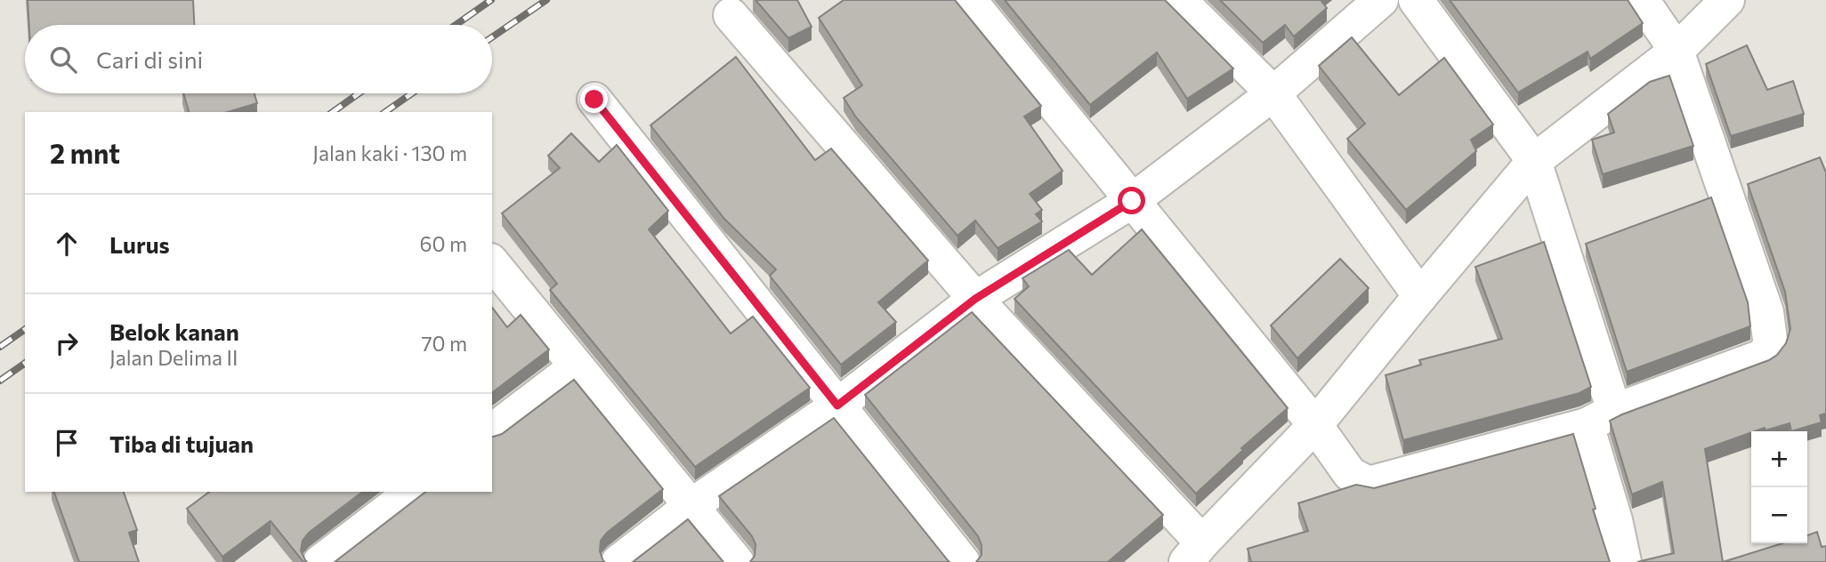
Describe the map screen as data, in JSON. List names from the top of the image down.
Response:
{
  "page": {
    "search": "Cari di sini",
    "heading": ["2 mnt", "Jalan kaki · 130 m"],
    "list": [
      ["Lurus", "60 m"],
      ["Belok kanan", "Jalan Delima II", "70 m"],
      "Tiba di tujuan"
    ],
    "map_buttons": ["+", "−"]
  }
}
